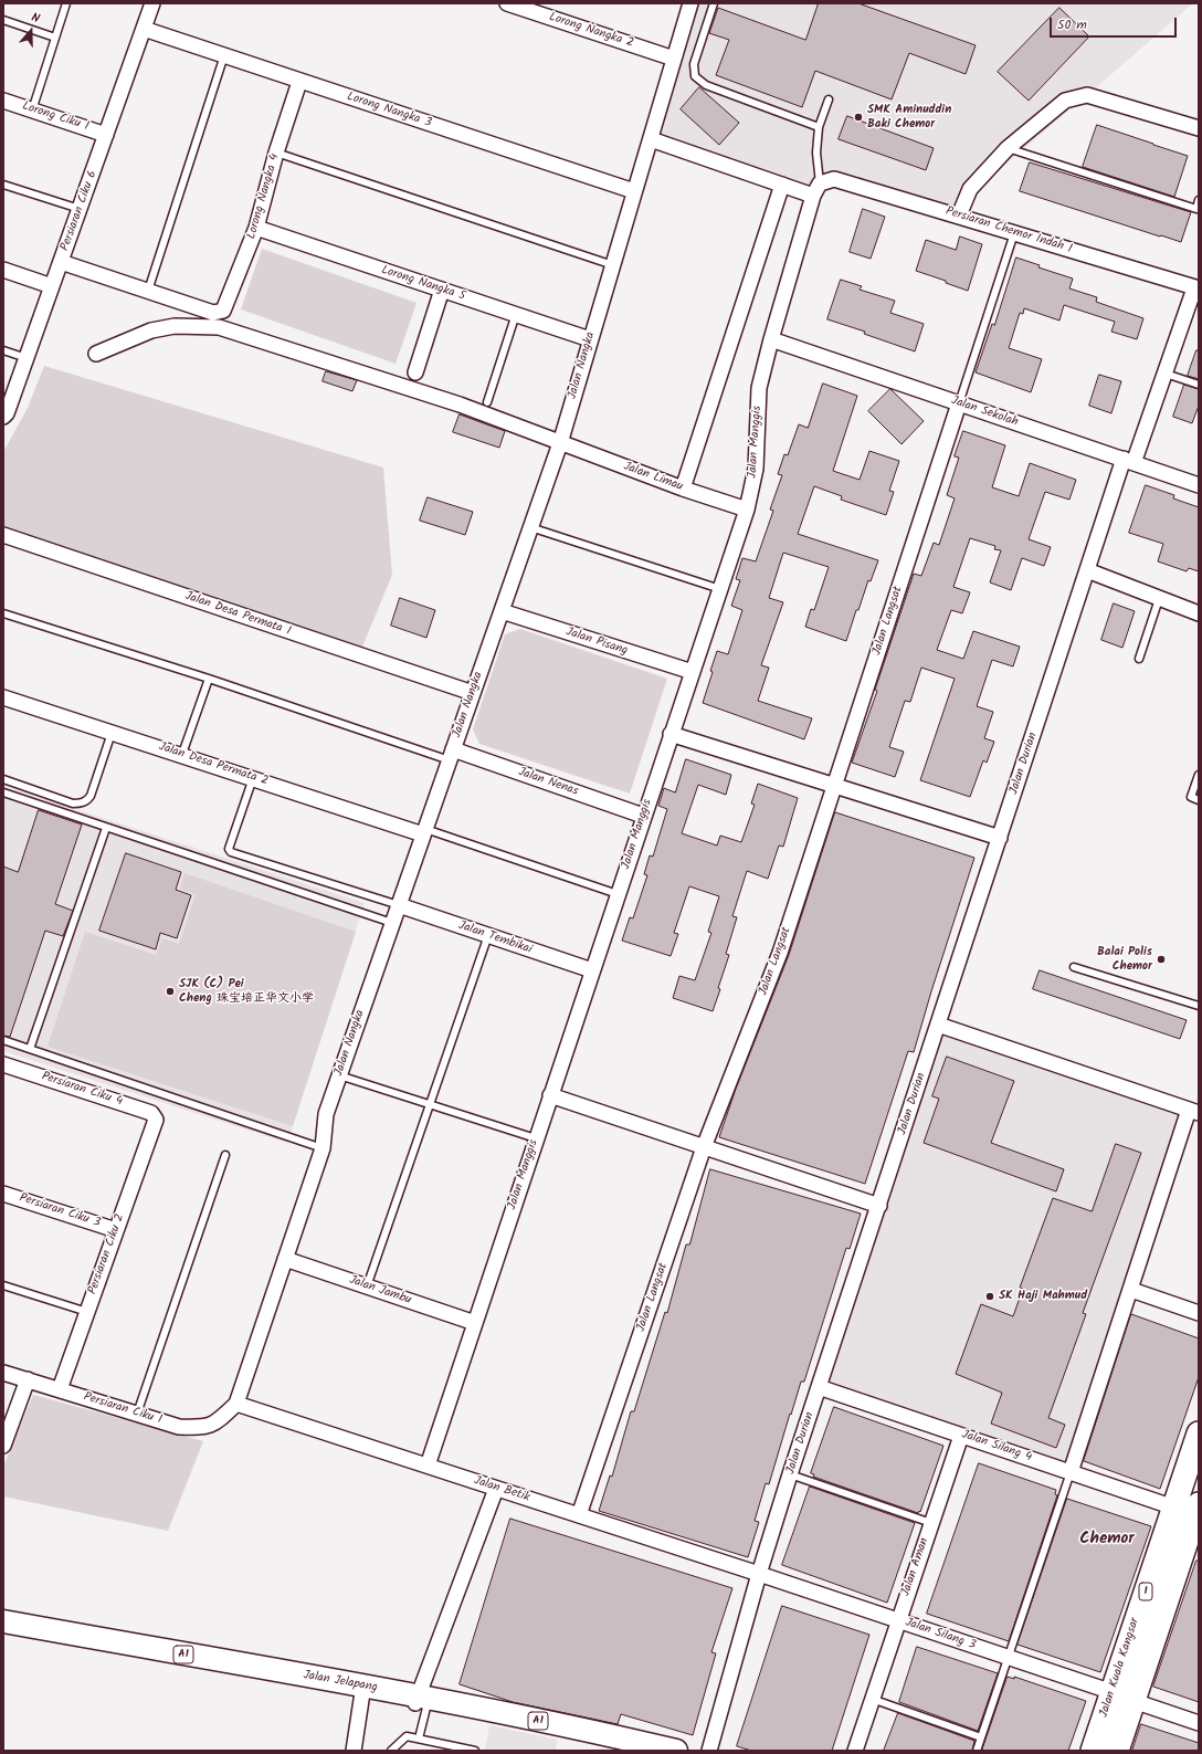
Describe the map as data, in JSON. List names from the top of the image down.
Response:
{
  "streets": {
    "highway": ["1", "Jalan Kuala Kangsar"],
    "main road": ["A1", "Jalan Jelapang"],
    "street": [
      "Lorong Nangka 2",
      "Lorong Nangka 3",
      "Lorong Ciku 1",
      "Lorong Nangka 4",
      "Persiaran Ciku 6",
      "Persiaran Chemor Indah 1",
      "Lorong Nangka 5",
      "Jalan Nangka",
      "Jalan Sekolah",
      "Jalan Manggis",
      "Jalan Limau",
      "Jalan Desa Permata 1",
      "Jalan Langsat",
      "Jalan Pisang",
      "Jalan Durian",
      "Jalan Desa Permata 2",
      "Jalan Nenas",
      "Jalan Tembikai",
      "Persiaran Ciku 4",
      "Persiaran Ciku 3",
      "Persiaran Ciku 2",
      "Jalan Jambu",
      "Persiaran Ciku 1",
      "Jalan Silang 4",
      "Jalan Betik",
      "Jalan Aman",
      "Jalan Silang 3"
    ]
  },
  "crossings": [
    ["Lorong Nangka 2", "Jalan Nangka"],
    ["Lorong Nangka 3", "Lorong Nangka 4"],
    ["Lorong Nangka 3", "Persiaran Ciku 6"],
    ["Lorong Nangka 3", "Jalan Nangka"],
    ["Lorong Ciku 1", "Persiaran Ciku 6"],
    ["Lorong Nangka 4", "Lorong Nangka 5"],
    ["Persiaran Chemor Indah 1", "Jalan Manggis"],
    ["Persiaran Chemor Indah 1", "Jalan Durian"],
    ["Lorong Nangka 5", "Jalan Nangka"],
    ["Jalan Nangka", "Jalan Limau"],
    ["Jalan Nangka", "Jalan Desa Permata 1"],
    ["Jalan Nangka", "Jalan Pisang"],
    ["Jalan Nangka", "Jalan Desa Permata 2"],
    ["Jalan Nangka", "Jalan Nenas"],
    ["Jalan Nangka", "Jalan Tembikai"],
    ["Jalan Nangka", "Jalan Jambu"],
    ["Jalan Nangka", "Persiaran Ciku 1"],
    ["Jalan Nangka", "Jalan Betik"],
    ["Jalan Sekolah", "Jalan Manggis"],
    ["Jalan Sekolah", "Jalan Langsat"],
    ["Jalan Sekolah", "Jalan Durian"],
    ["Jalan Manggis", "Jalan Limau"],
    ["Jalan Manggis", "Jalan Pisang"],
    ["Jalan Manggis", "Jalan Nenas"],
    ["Jalan Manggis", "Jalan Tembikai"],
    ["Jalan Manggis", "Jalan Jambu"],
    ["Jalan Manggis", "Jalan Betik"],
    ["Jalan Langsat", "Jalan Betik"],
    ["Jalan Durian", "Jalan Silang 4"],
    ["Jalan Durian", "Jalan Betik"],
    ["Jalan Durian", "Jalan Silang 3"],
    ["Persiaran Ciku 4", "Persiaran Ciku 2"],
    ["Persiaran Ciku 3", "Persiaran Ciku 2"],
    ["Persiaran Ciku 2", "Persiaran Ciku 1"],
    ["Persiaran Ciku 1", "Jalan Betik"],
    ["Jalan Silang 4", "Jalan Aman"],
    ["Jalan Silang 4", "Jalan Kuala Kangsar"],
    ["Jalan Betik", "Jalan Silang 3"],
    ["Jalan Aman", "Jalan Silang 3"],
    ["Jalan Silang 3", "Jalan Kuala Kangsar"]
  ],
  "districts": ["Chemor"],
  "places": [
    "SMK Aminuddin Baki Chemor",
    "Balai Polis Chemor",
    "SJK (C) Pei Cheng 珠宝培正华文小学",
    "SK Haji Mahmud"
  ],
  "scale_bar": "50 m",
  "north": "top"
}
